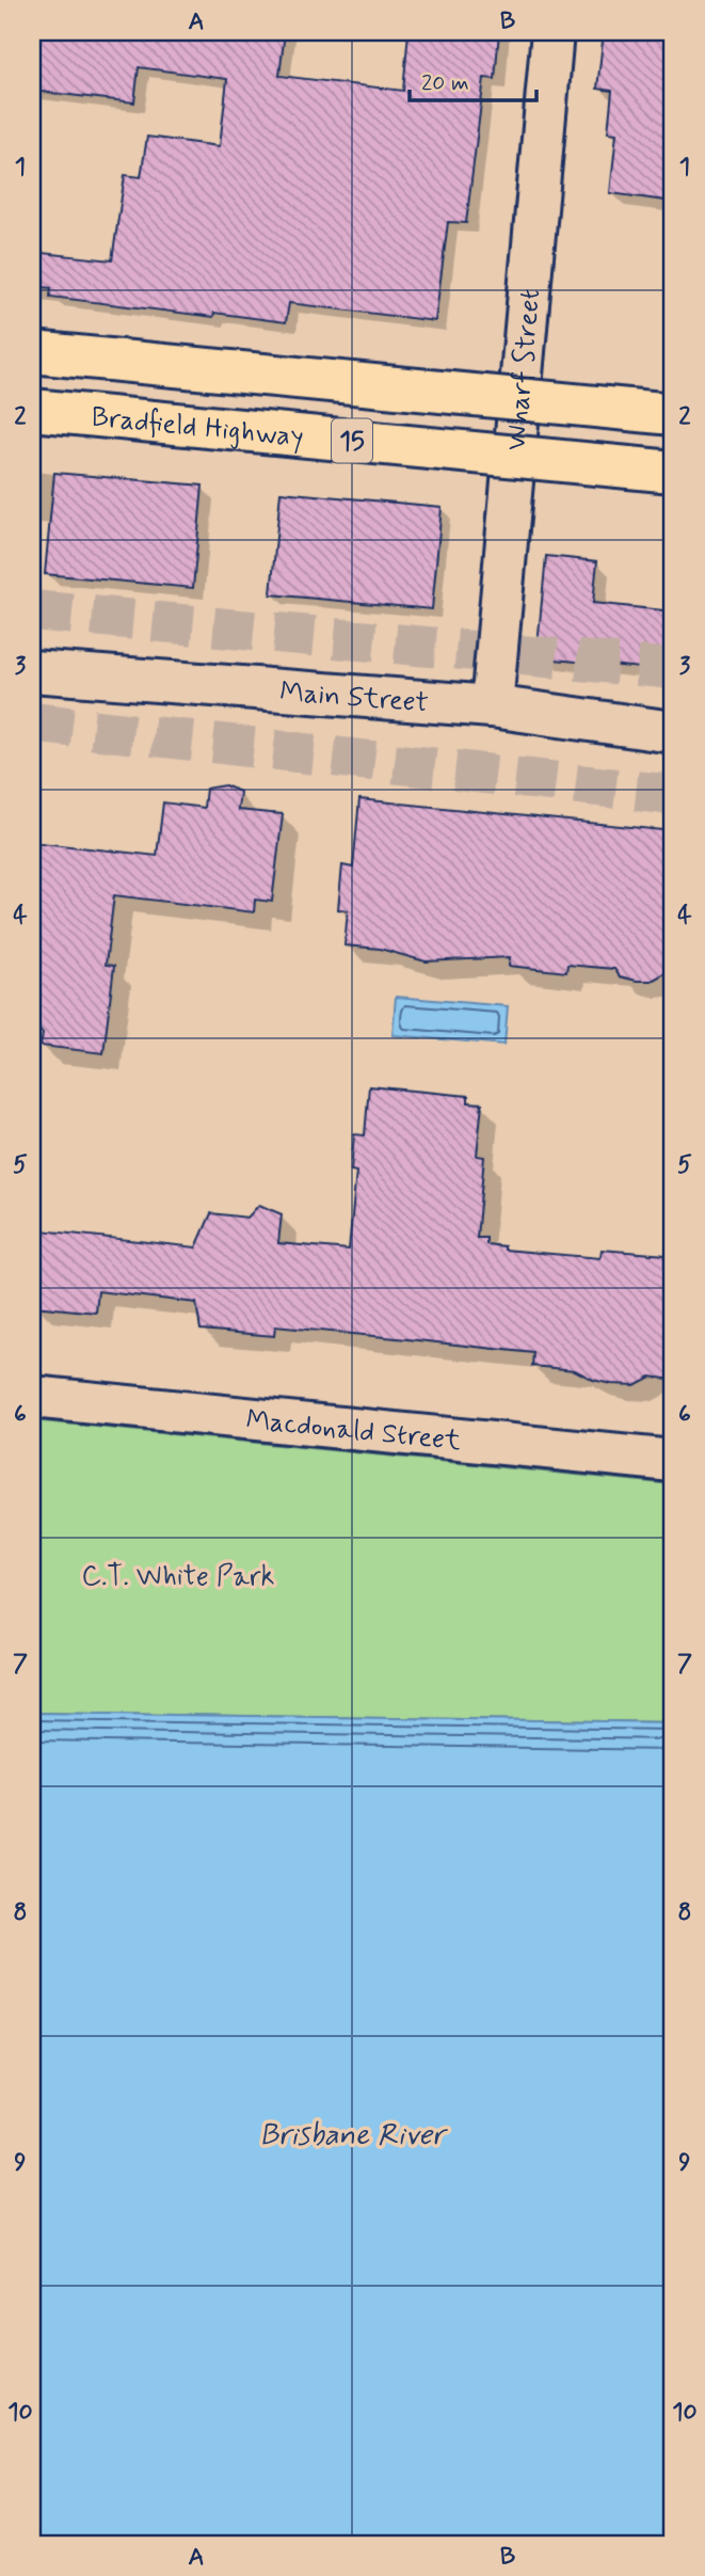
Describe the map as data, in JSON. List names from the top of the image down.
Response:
{
  "streets": {
    "highway": ["Bradfield Highway", "15"],
    "street": ["Wharf Street", "Main Street", "Macdonald Street"]
  },
  "crossings": [
    ["Wharf Street", "Main Street"]
  ],
  "water": ["Brisbane River"],
  "parks": ["C.T. White Park"],
  "scale_bar": "20 m",
  "grid": {
    "columns": ["A", "B"],
    "rows": [
      "1",
      "2",
      "3",
      "4",
      "5",
      "6",
      "7",
      "8",
      "9",
      "10"
    ]
  }
}
